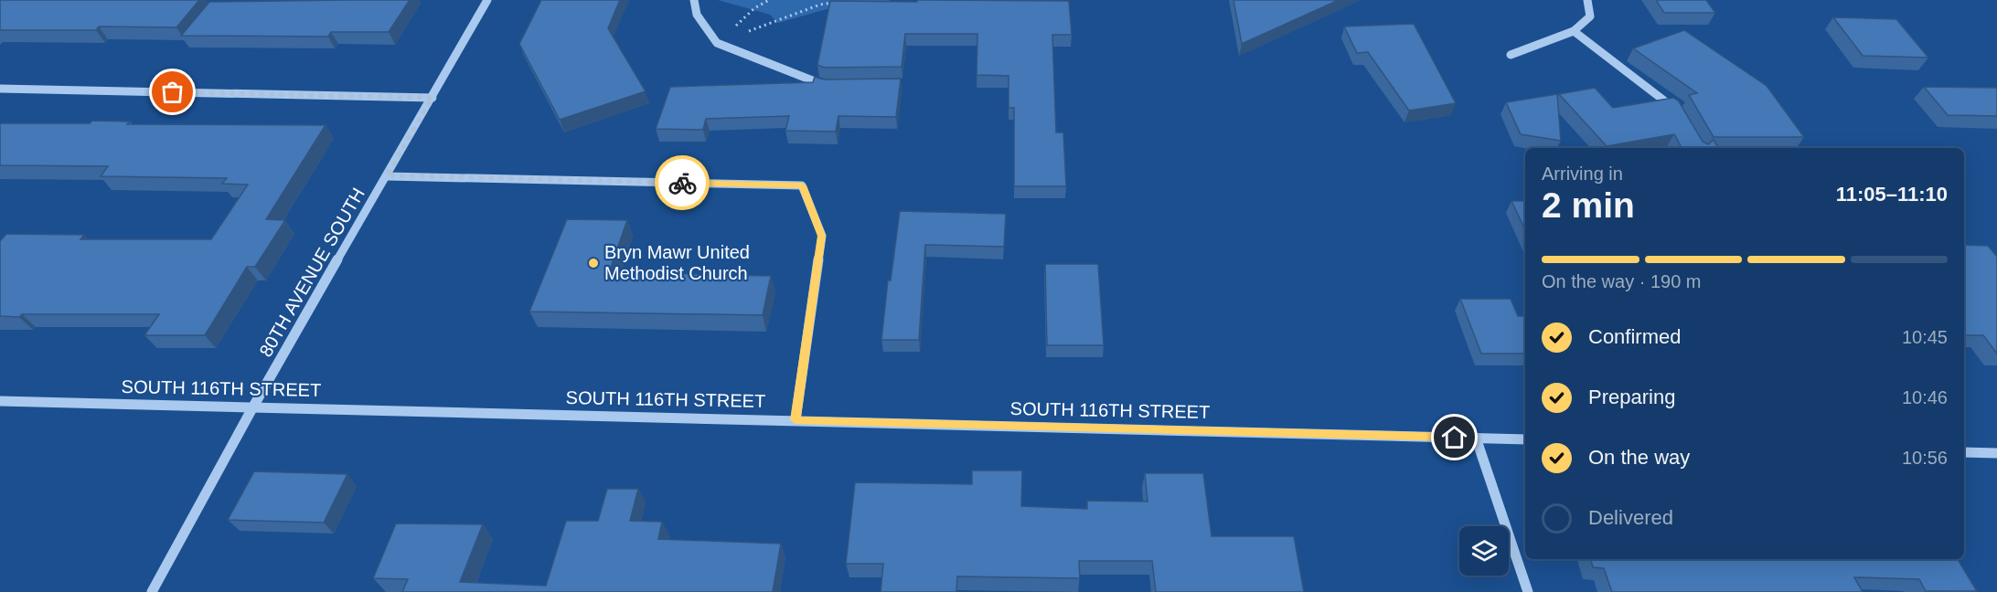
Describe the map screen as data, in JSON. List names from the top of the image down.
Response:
{
  "streets": {
    "street": ["80TH AVENUE SOUTH", "SOUTH 116TH STREET"]
  },
  "crossings": [
    ["80TH AVENUE SOUTH", "SOUTH 116TH STREET"]
  ],
  "places": ["Bryn Mawr United Methodist Church"],
  "page": {
    "heading": ["2 min", "Arriving in", "11:05–11:10"],
    "bar": "On the way · 190 m",
    "list": [
      ["Confirmed", "10:45"],
      ["Preparing", "10:46"],
      ["On the way", "10:56"],
      "Delivered"
    ]
  }
}
